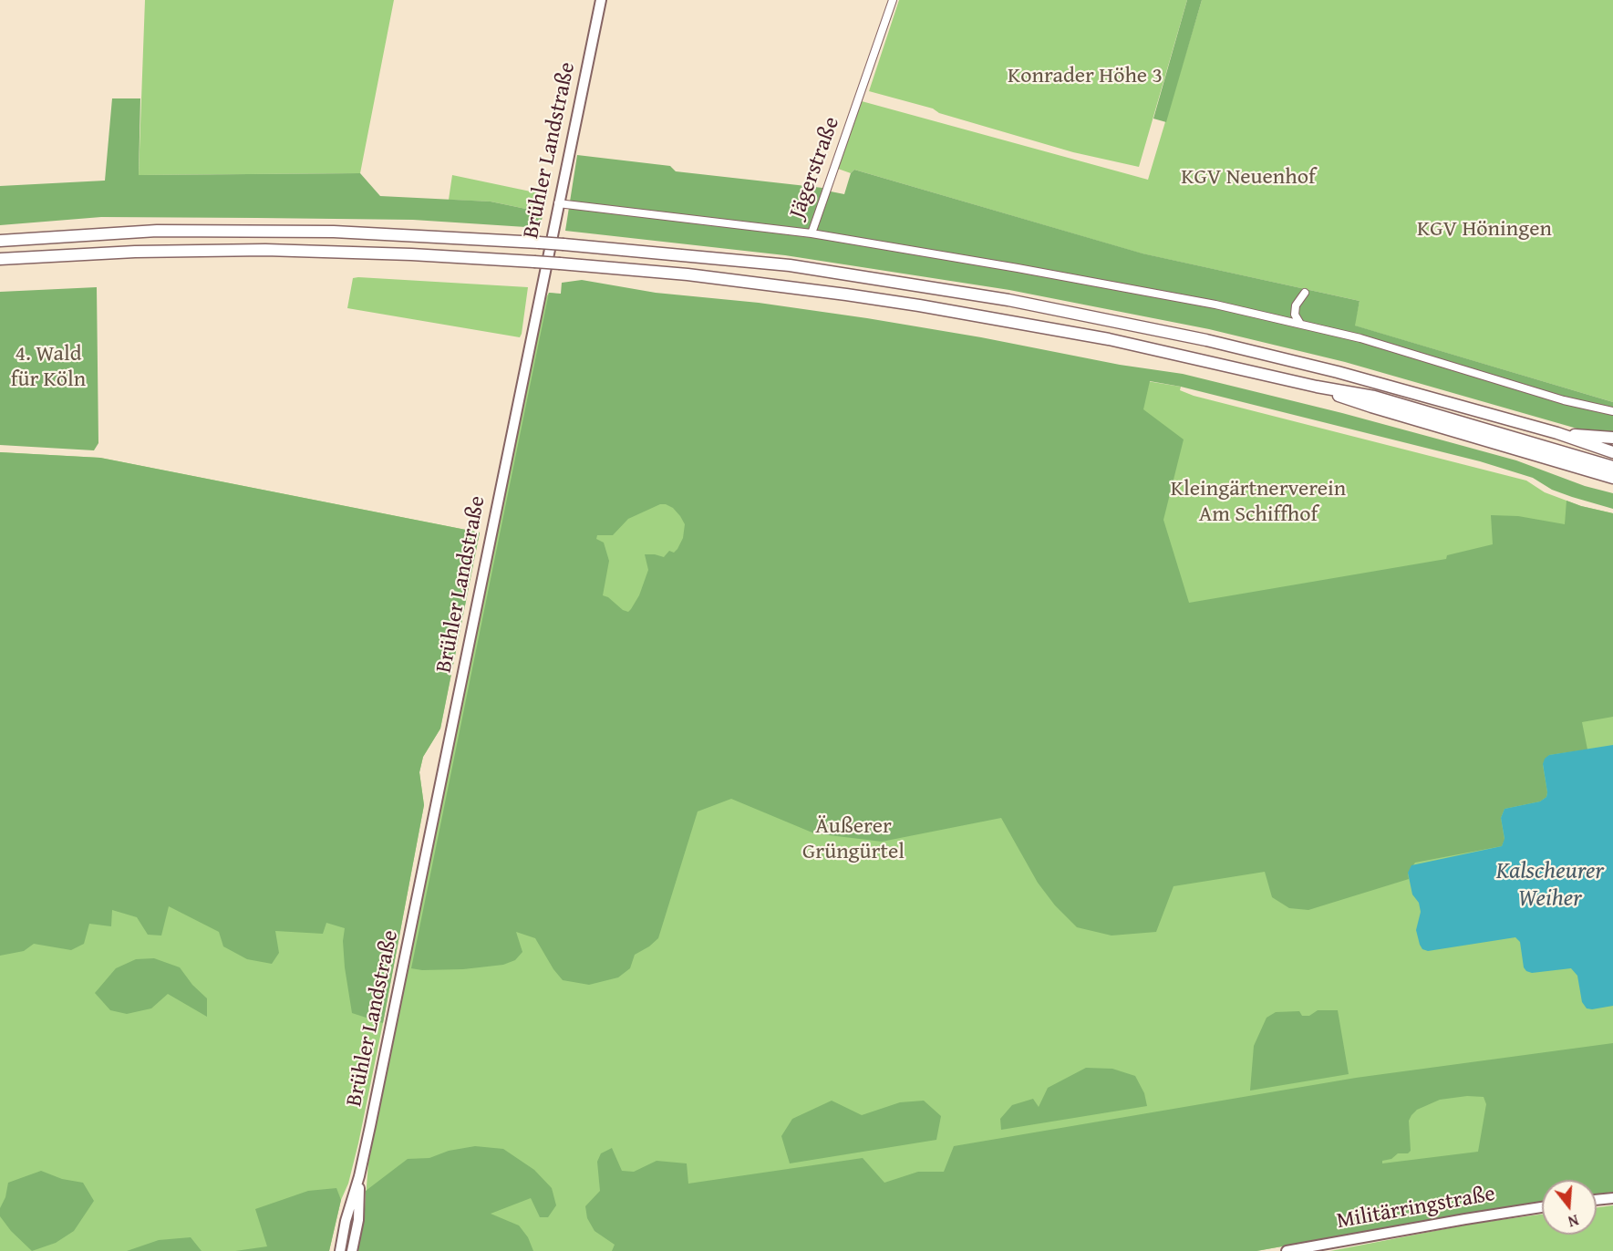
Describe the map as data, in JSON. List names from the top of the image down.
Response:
{
  "streets": {
    "main road": ["Brühler Landstraße", "Militärringstraße"],
    "street": ["Jägerstraße"]
  },
  "crossings": [
    ["Brühler Landstraße", "Jägerstraße"]
  ],
  "water": ["Kalscheurer Weiher"],
  "parks": [
    "Konrader Höhe 3",
    "KGV Neuenhof",
    "KGV Höningen",
    "4. Wald für Köln",
    "Kleingärtnerverein Am Schiffhof",
    "Äußerer Grüngürtel"
  ],
  "north": "bottom"
}
